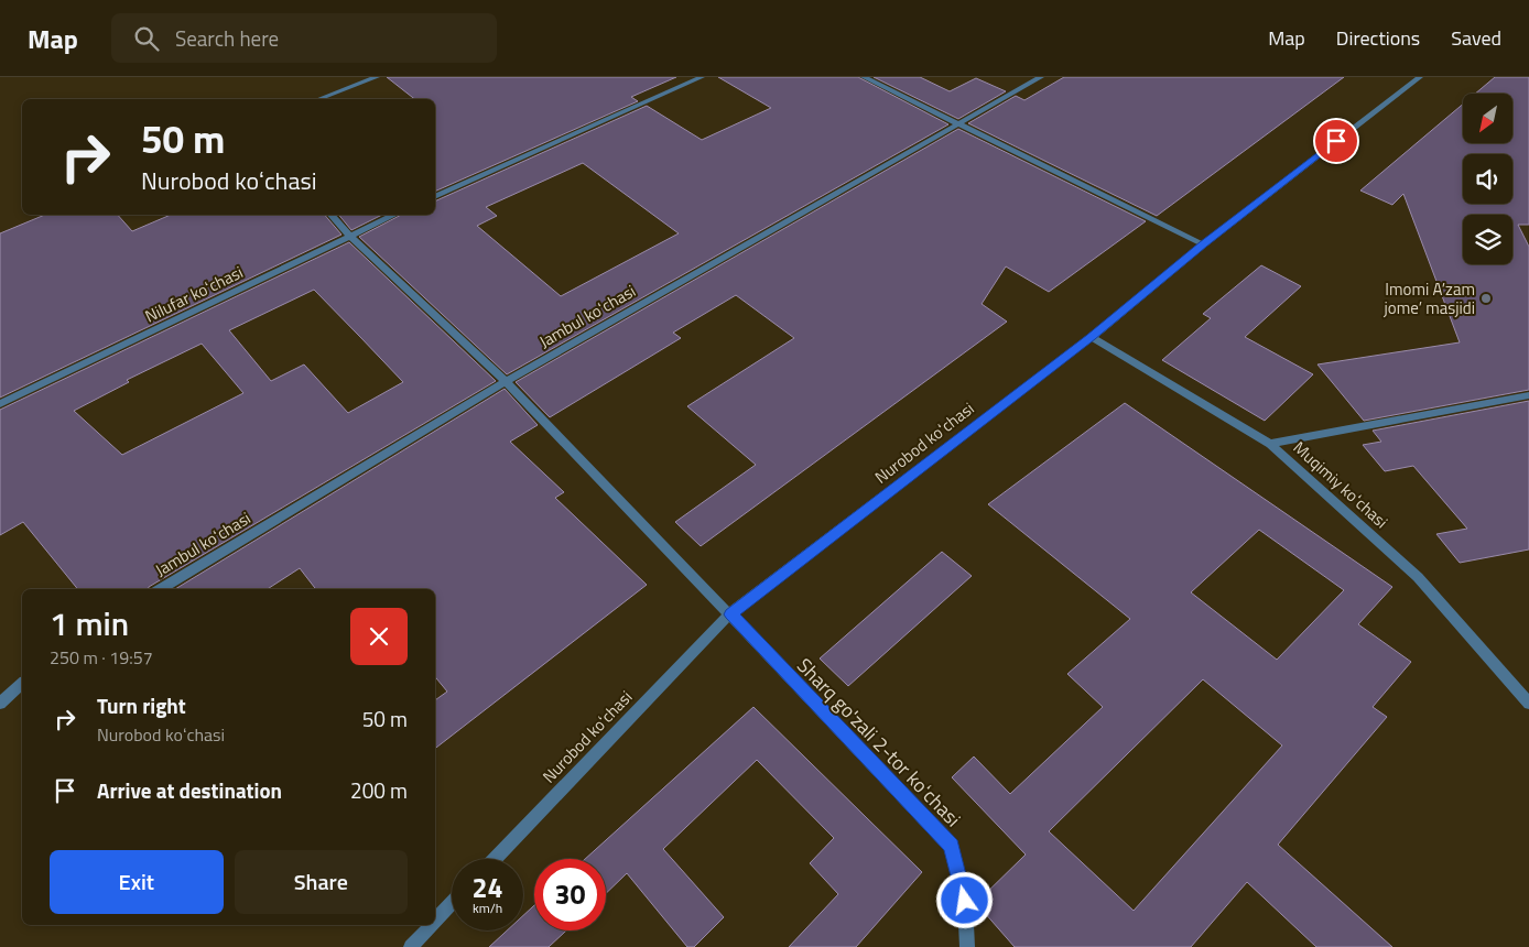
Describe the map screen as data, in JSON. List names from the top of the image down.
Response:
{
  "streets": {
    "street": [
      "Nilufar koʻchasi",
      "Jambul koʻchasi",
      "Nurobod koʻchasi",
      "Muqimiy koʻchasi",
      "Sharq go'zali 2-tor koʻchasi"
    ]
  },
  "crossings": [
    ["Nilufar koʻchasi", "Sharq go'zali 2-tor koʻchasi"],
    ["Jambul koʻchasi", "Sharq go'zali 2-tor koʻchasi"],
    ["Nurobod koʻchasi", "Muqimiy koʻchasi"],
    ["Nurobod koʻchasi", "Sharq go'zali 2-tor koʻchasi"]
  ],
  "places": ["Imomi A’zam jome’ masjidi"],
  "north": "bottom left",
  "page": {
    "header": "Map",
    "search": "Search here",
    "nav": ["Map", "Directions", "Saved"],
    "turn": ["50 m", "Nurobod koʻchasi"],
    "heading": ["1 min", "250 m · 19:57"],
    "list": [
      {
        "name": "Turn right",
        "note": "Nurobod koʻchasi",
        "value": "50 m"
      },
      {
        "name": "Arrive at destination",
        "value": "200 m"
      }
    ],
    "buttons": ["Exit", "Share"],
    "speed": "24 km/h",
    "limit": "30"
  }
}
